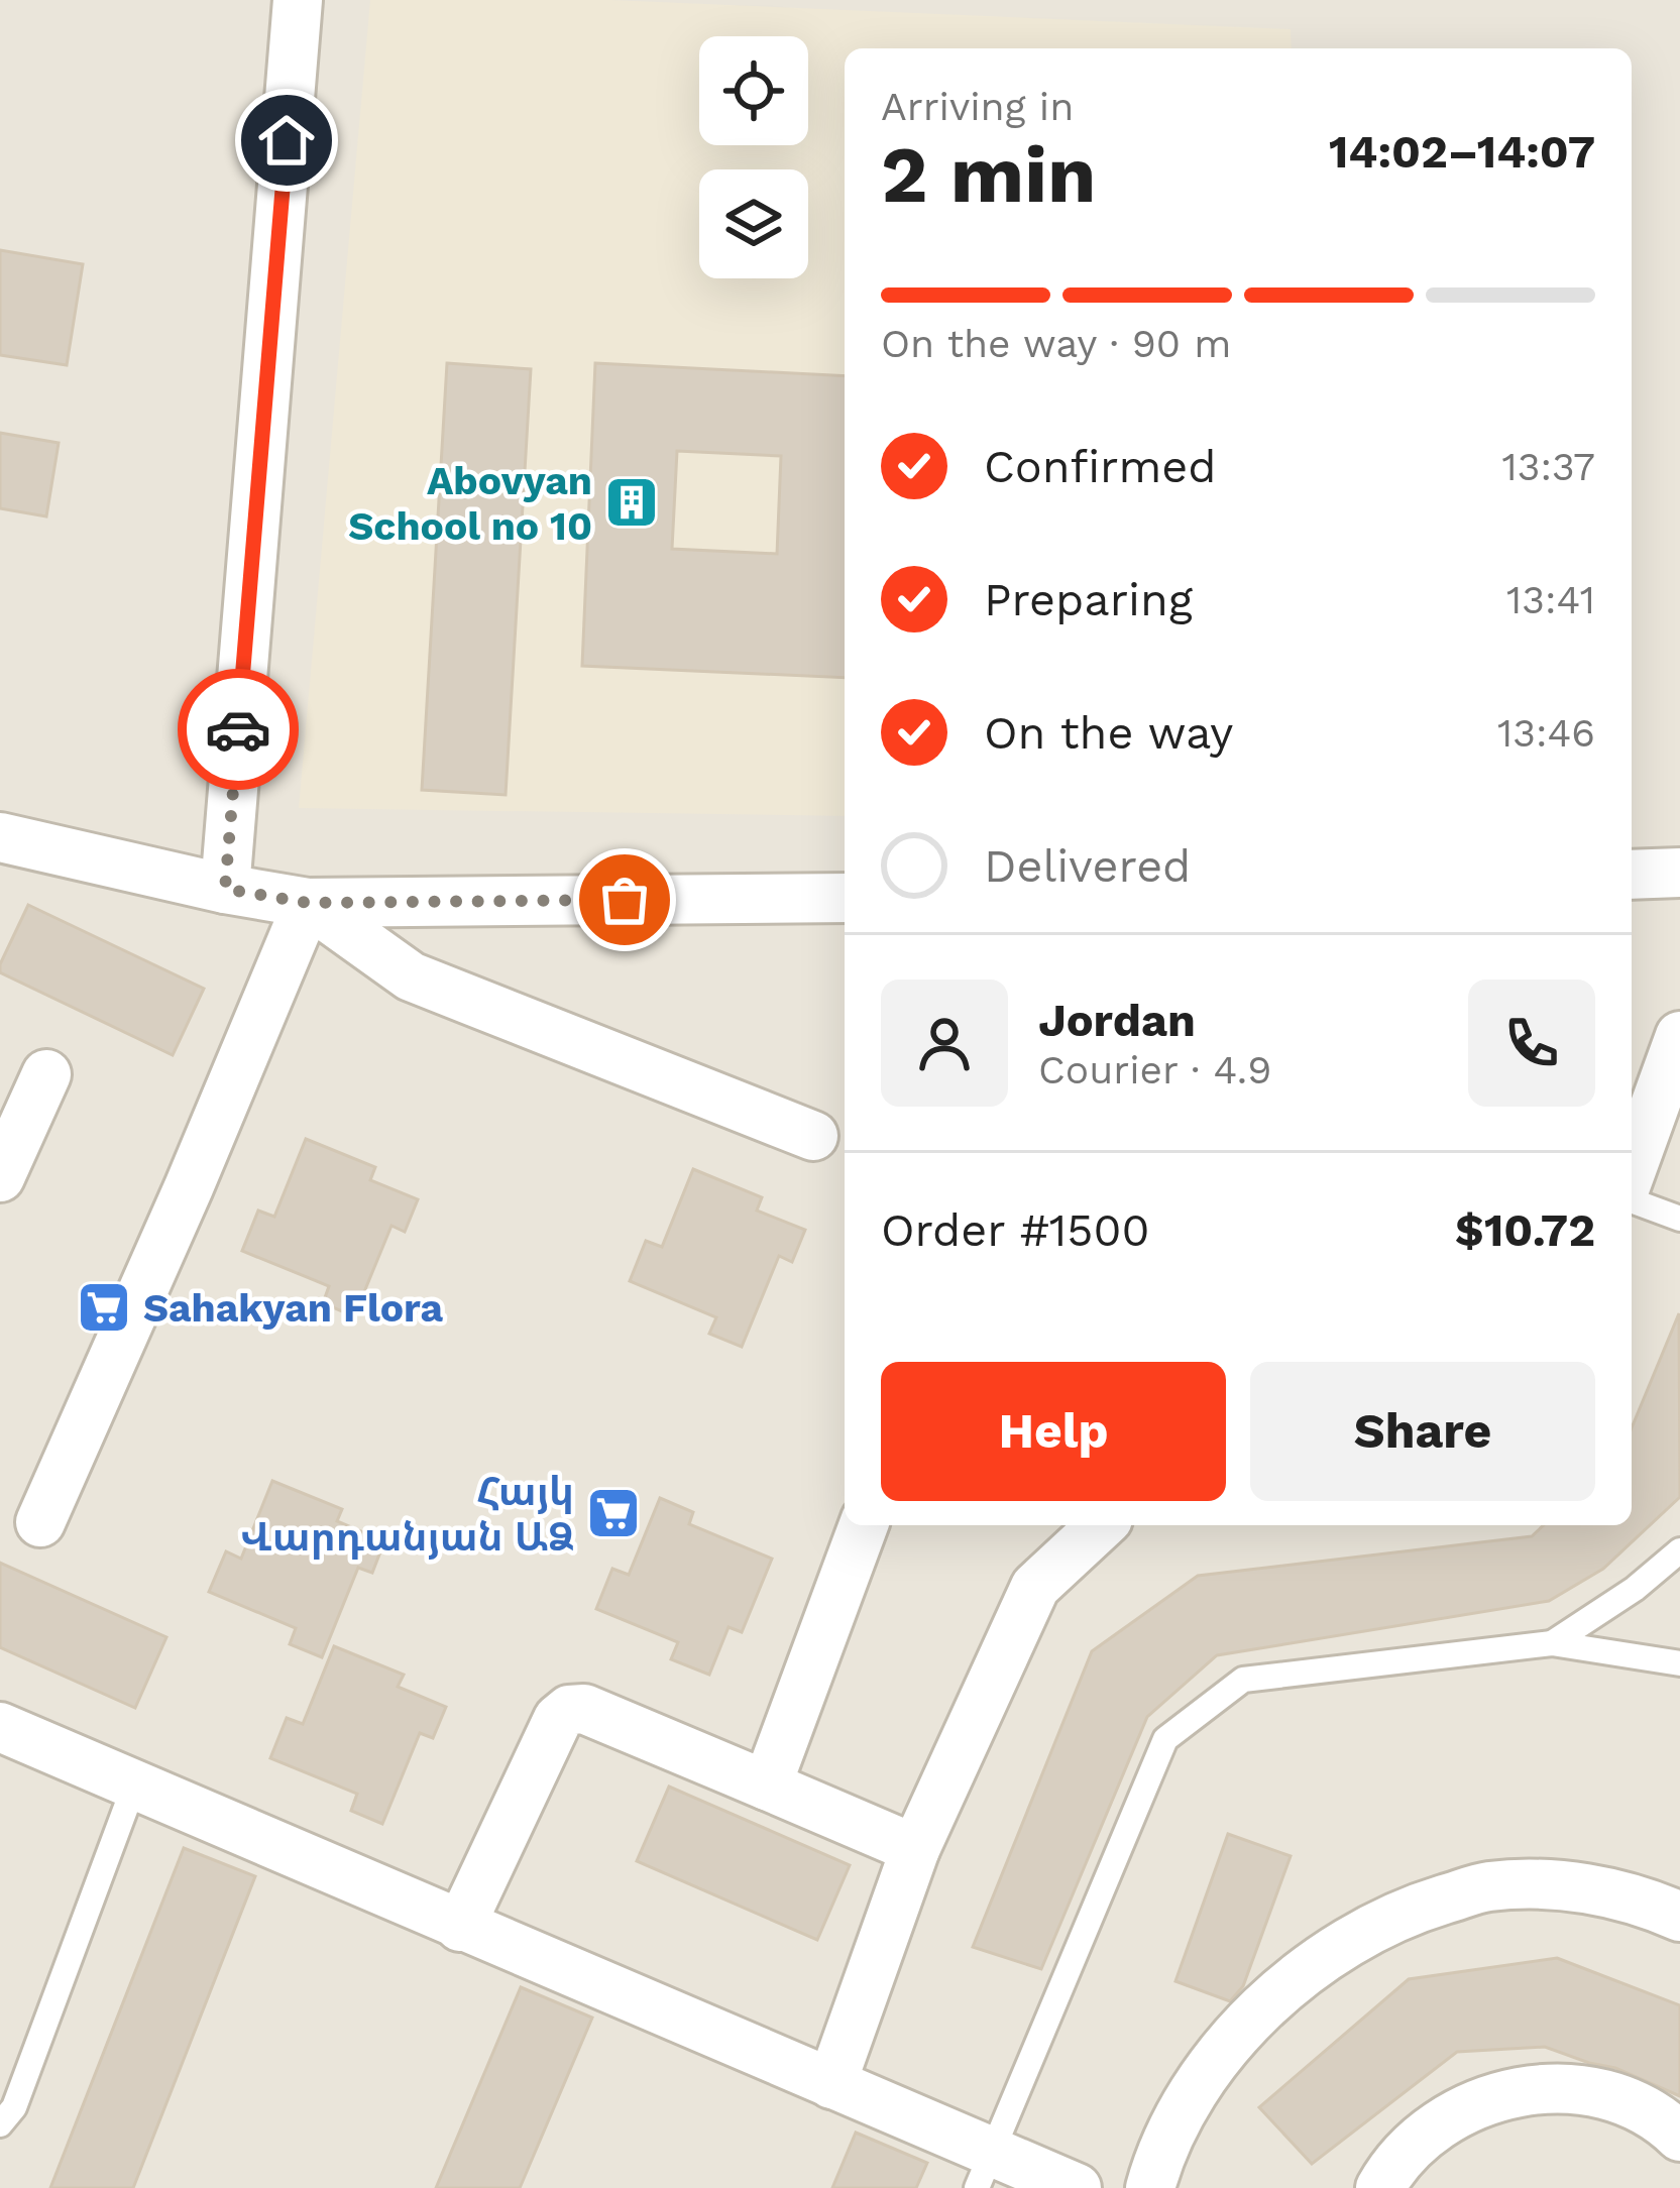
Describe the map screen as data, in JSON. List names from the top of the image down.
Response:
{
  "places": {
    "building": ["Abovyan School no 10"],
    "supermarket": ["Sahakyan Flora", "Հայկ Վարդանյան ԱՁ"]
  },
  "page": {
    "heading": ["2 min", "Arriving in", "14:02–14:07"],
    "panel": [
      "Jordan",
      "Courier · 4.9",
      "Order #1500",
      "$10.72"
    ],
    "bar": "On the way · 90 m",
    "list": [
      ["Confirmed", "13:37"],
      ["Preparing", "13:41"],
      ["On the way", "13:46"],
      "Delivered"
    ],
    "buttons": ["Help", "Share"]
  }
}
